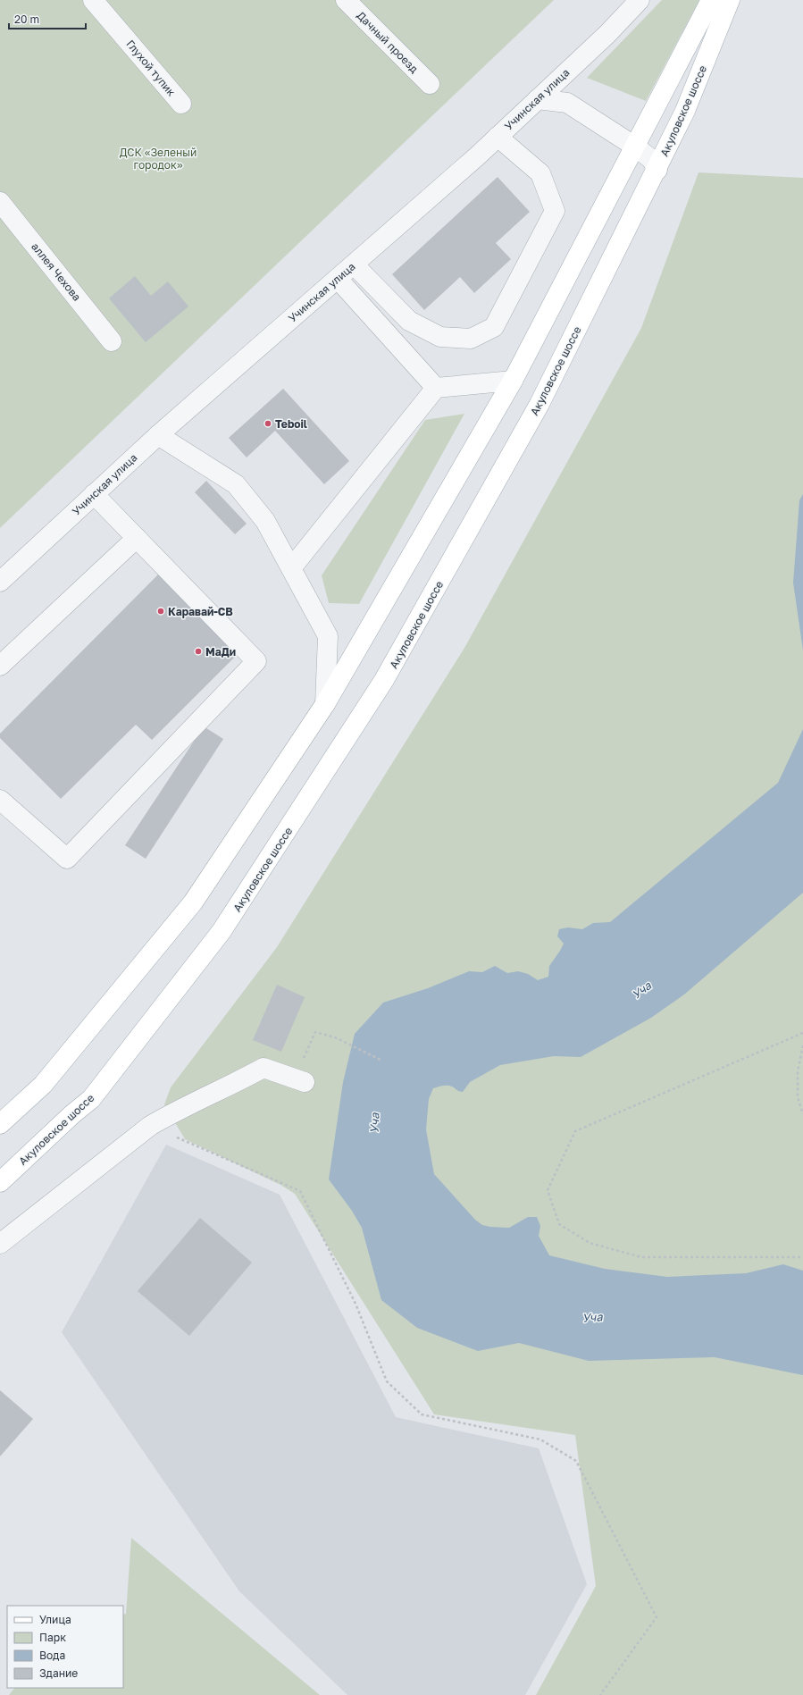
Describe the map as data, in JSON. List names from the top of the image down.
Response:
{
  "streets": {
    "main road": ["Акуловское шоссе"],
    "street": [
      "Дачный проезд",
      "Глухой тупик",
      "Учинская улица",
      "аллея Чехова"
    ]
  },
  "water": ["Уча"],
  "parks": ["ДСК «Зеленый городок»"],
  "places": ["Teboil", "Каравай-СВ", "МаДи"],
  "legend": [
    "Улица",
    "Парк",
    "Вода",
    "Здание"
  ],
  "scale_bar": "20 m"
}
